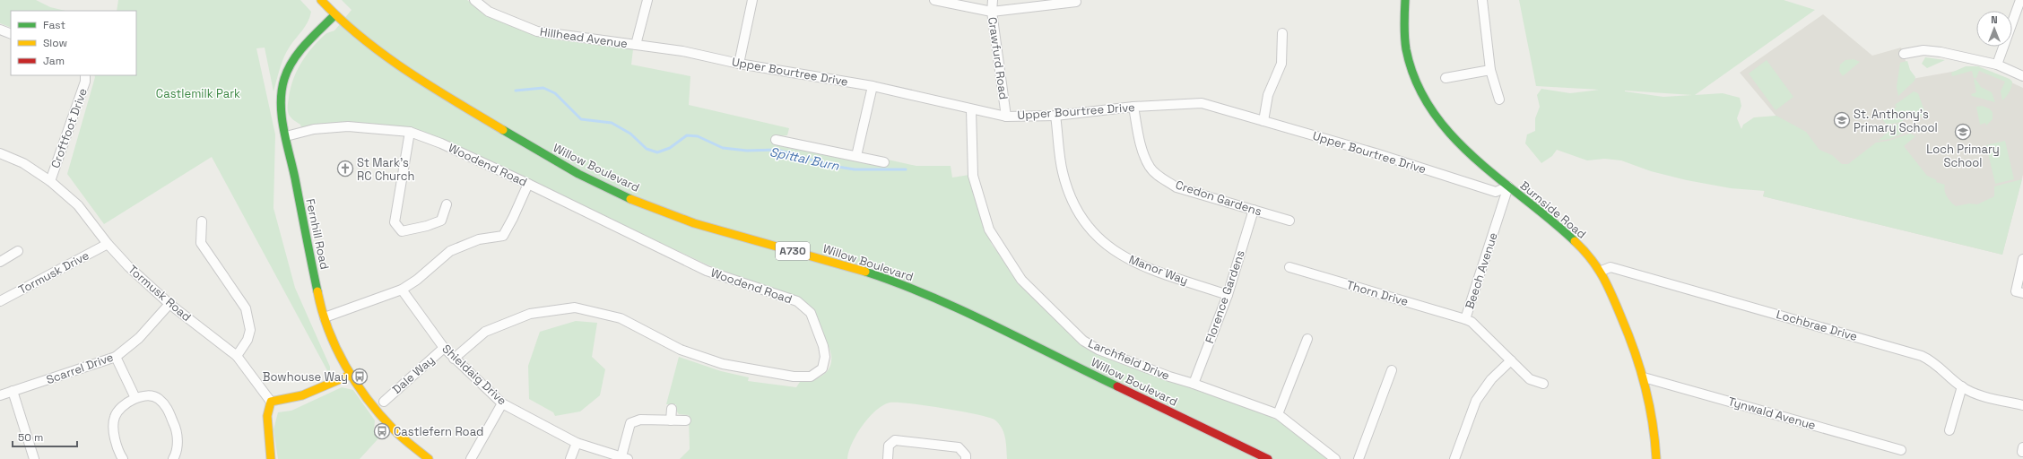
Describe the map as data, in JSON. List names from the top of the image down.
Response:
{
  "streets": {
    "street": [
      "Hillhead Avenue",
      "Crawfurd Road",
      "Upper Bourtree Drive",
      "Croftfoot Drive",
      "Woodend Road",
      "Willow Boulevard",
      "Credon Gardens",
      "Burnside Road",
      "Fernhill Road",
      "A730",
      "Manor Way",
      "Beech Avenue",
      "Tormusk Drive",
      "Tormusk Road",
      "Thorn Drive",
      "Florence Gardens",
      "Lochbrae Drive",
      "Larchfield Drive",
      "Scarrel Drive",
      "Dale Way",
      "Shieldaig Drive",
      "Tynwald Avenue"
    ]
  },
  "crossings": [
    ["Hillhead Avenue", "Upper Bourtree Drive"],
    ["Crawfurd Road", "Upper Bourtree Drive"],
    ["Upper Bourtree Drive", "Credon Gardens"],
    ["Upper Bourtree Drive", "Burnside Road"],
    ["Upper Bourtree Drive", "Manor Way"],
    ["Upper Bourtree Drive", "Beech Avenue"],
    ["Upper Bourtree Drive", "Larchfield Drive"],
    ["Croftfoot Drive", "Tormusk Road"],
    ["Woodend Road", "Fernhill Road"],
    ["Woodend Road", "Shieldaig Drive"],
    ["Willow Boulevard", "Fernhill Road"],
    ["Willow Boulevard", "A730"],
    ["Credon Gardens", "Florence Gardens"],
    ["Burnside Road", "Beech Avenue"],
    ["Burnside Road", "Lochbrae Drive"],
    ["Burnside Road", "Tynwald Avenue"],
    ["Fernhill Road", "A730"],
    ["Manor Way", "Florence Gardens"],
    ["Beech Avenue", "Thorn Drive"],
    ["Tormusk Drive", "Tormusk Road"],
    ["Tormusk Road", "Scarrel Drive"],
    ["Florence Gardens", "Larchfield Drive"],
    ["Dale Way", "Shieldaig Drive"]
  ],
  "water": ["Spittal Burn"],
  "parks": ["Castlemilk Park"],
  "places": {
    "school or university": ["St. Anthony's Primary School", "Loch Primary School"],
    "church": ["St Mark's RC Church"],
    "bus stop": ["Bowhouse Way", "Castlefern Road"]
  },
  "legend": ["Fast", "Slow", "Jam"],
  "scale_bar": "50 m",
  "north": "top"
}
